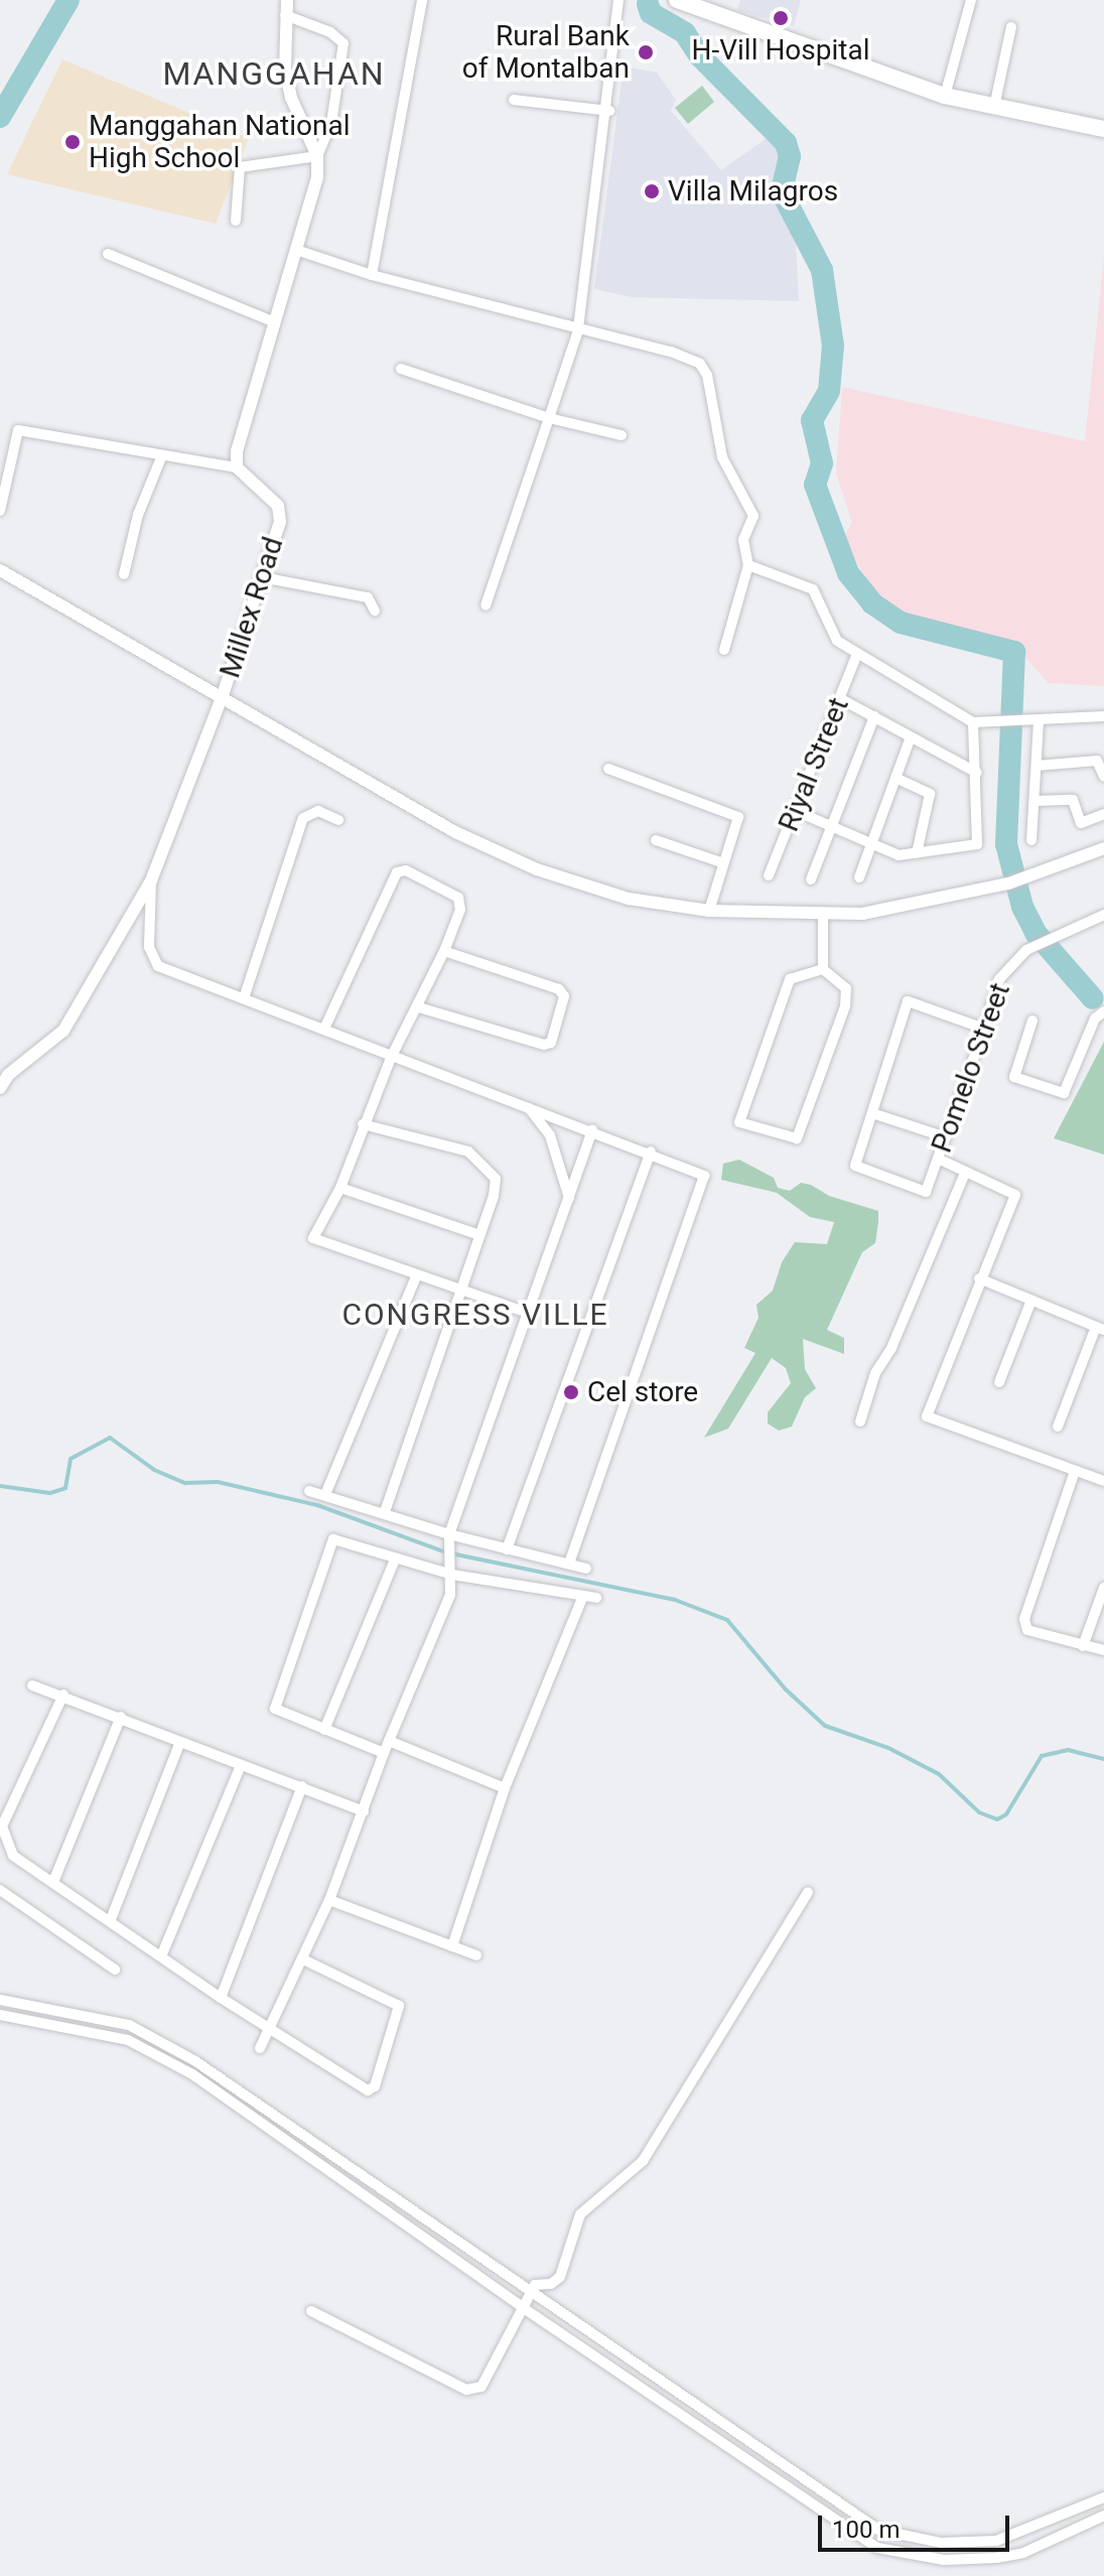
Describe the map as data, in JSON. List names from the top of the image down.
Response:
{
  "streets": {
    "street": ["Millex Road", "Riyal Street", "Pomelo Street"]
  },
  "districts": ["MANGGAHAN", "CONGRESS VILLE"],
  "places": [
    "H-Vill Hospital",
    "Rural Bank of Montalban",
    "Manggahan National High School",
    "Villa Milagros",
    "Cel store"
  ],
  "scale_bar": "100 m"
}
